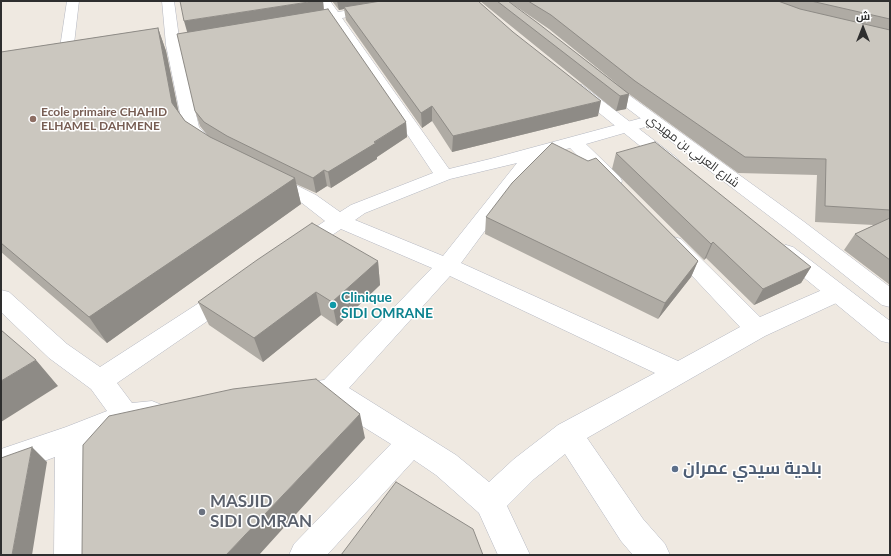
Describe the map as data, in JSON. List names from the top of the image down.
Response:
{
  "streets": {
    "street": ["شارع العربي بن مهيدي"]
  },
  "places": [
    "Ecole primaire CHAHID ELHAMEL DAHMENE",
    "Clinique SIDI OMRANE",
    "بلدية سيدي عمران",
    "MASJID SIDI OMRAN"
  ],
  "north": "top"
}
